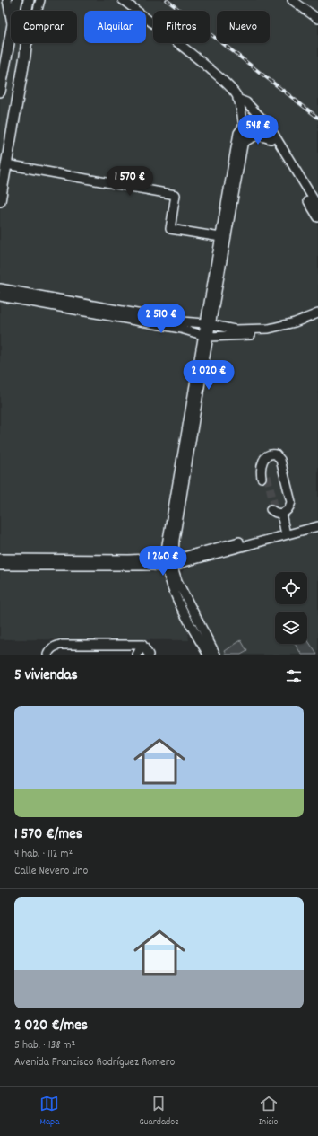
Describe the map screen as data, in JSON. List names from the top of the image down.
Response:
{
  "page": {
    "chip": [
      "Comprar",
      "Alquilar",
      "Filtros",
      "Nuevo"
    ],
    "price": [
      "548 €",
      "1 570 €",
      "2 510 €",
      "2 020 €",
      "1 260 €"
    ],
    "heading": "5 viviendas",
    "list": [
      {
        "name": "1 570 €/mes",
        "note": "4 hab. · 112 m² · Calle Nevero Uno"
      },
      {
        "name": "2 020 €/mes",
        "note": "5 hab. · 138 m² · Avenida Francisco Rodríguez Romero"
      }
    ],
    "tabs": ["Mapa", "Guardados", "Inicio"]
  }
}
